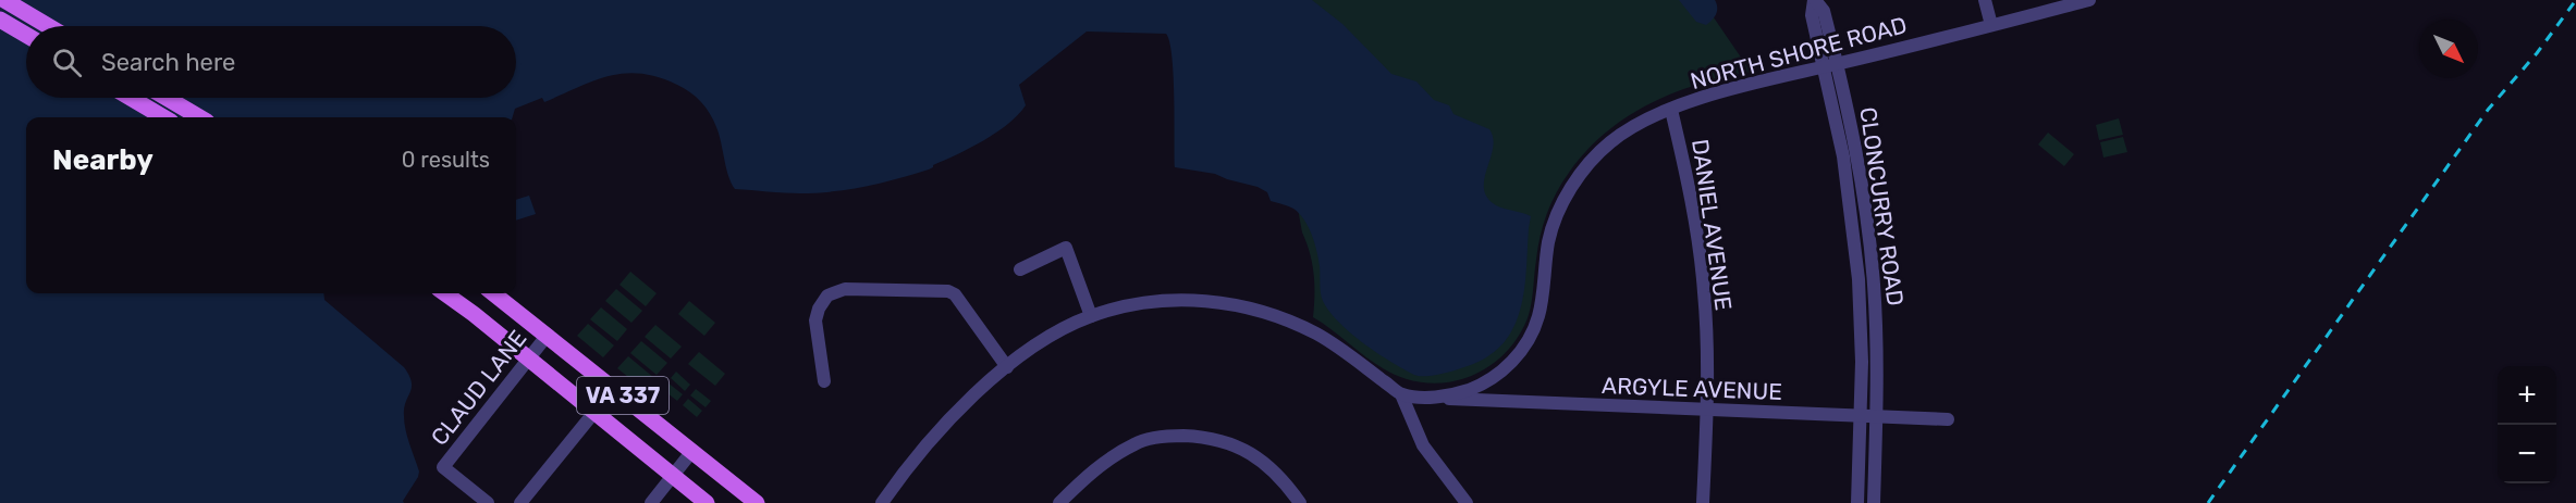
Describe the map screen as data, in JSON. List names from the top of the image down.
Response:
{
  "streets": {
    "main road": ["VA 337"],
    "street": [
      "NORTH SHORE ROAD",
      "CLONCURRY ROAD",
      "DANIEL AVENUE",
      "CLAUD LANE",
      "ARGYLE AVENUE"
    ]
  },
  "crossings": [
    ["NORTH SHORE ROAD", "CLONCURRY ROAD"],
    ["NORTH SHORE ROAD", "DANIEL AVENUE"],
    ["NORTH SHORE ROAD", "ARGYLE AVENUE"],
    ["CLONCURRY ROAD", "ARGYLE AVENUE"],
    ["DANIEL AVENUE", "ARGYLE AVENUE"],
    ["CLAUD LANE", "VA 337"]
  ],
  "north": "bottom right",
  "page": {
    "search": "Search here",
    "heading": ["Nearby", "0 results"],
    "map_buttons": ["+", "−"]
  }
}
